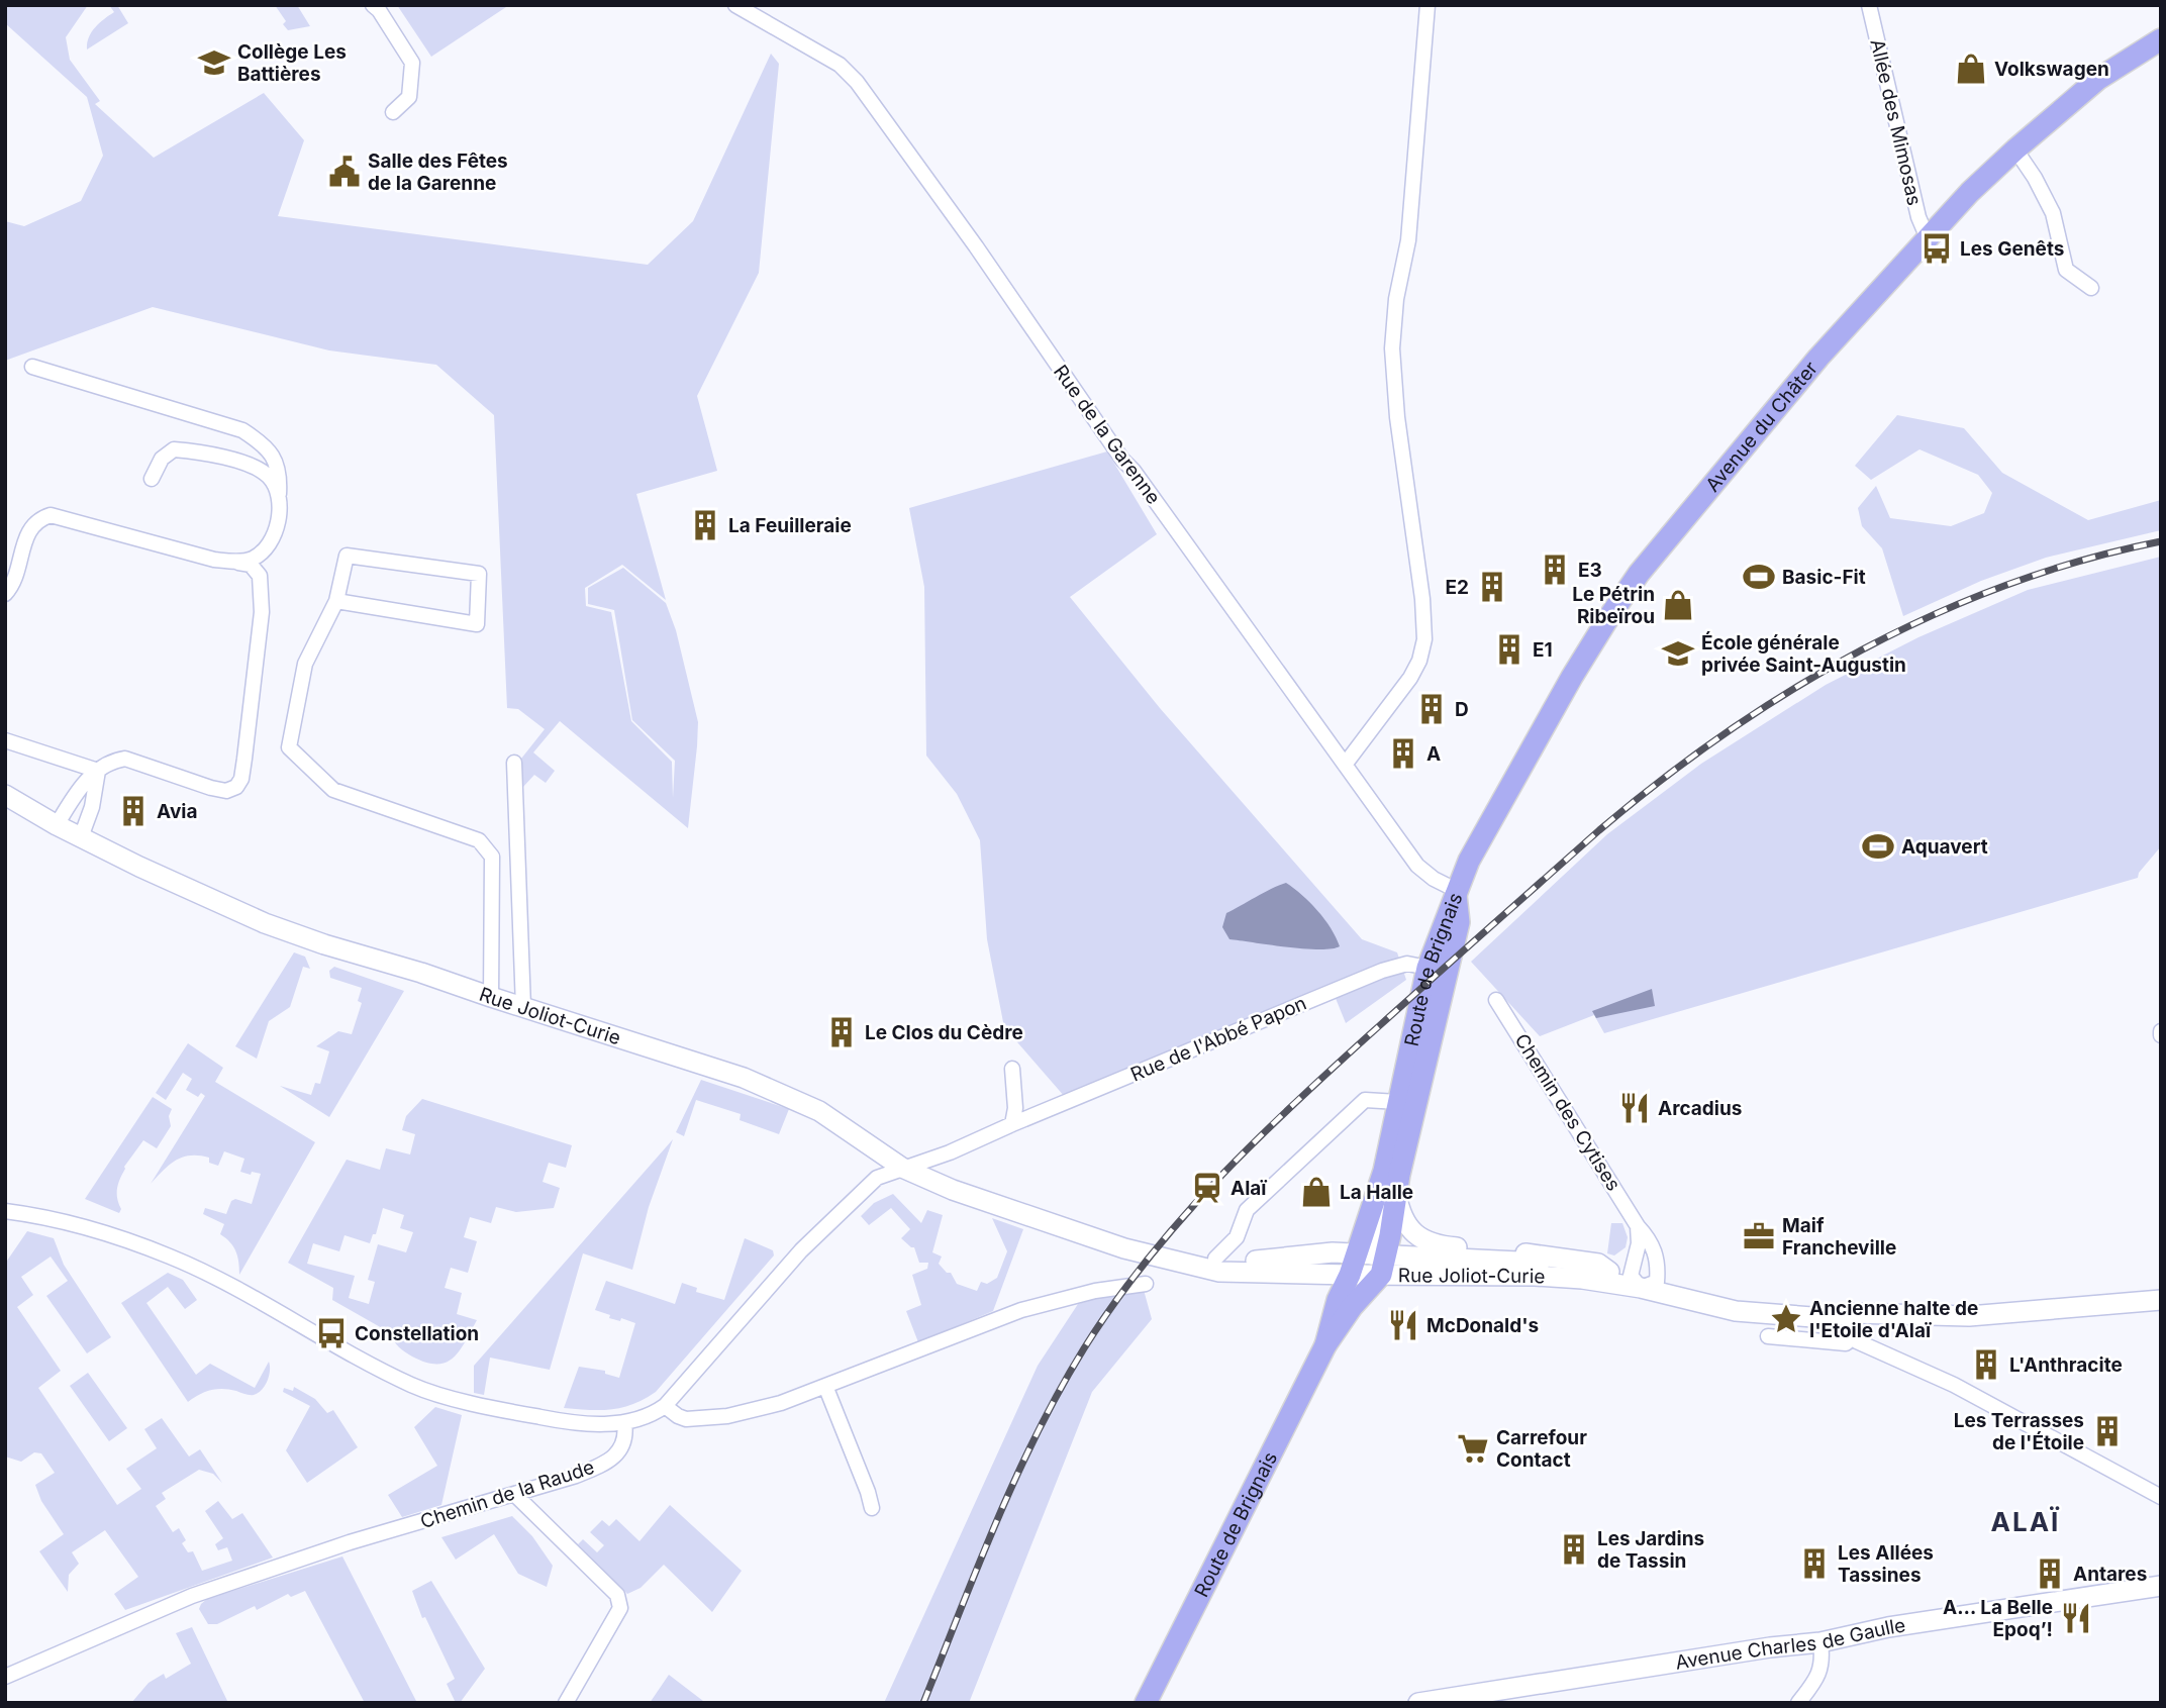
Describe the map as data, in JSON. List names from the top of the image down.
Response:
{
  "streets": {
    "main road": [
      "Avenue du Châter",
      "Route de Brignais",
      "Rue Joliot-Curie",
      "Avenue Charles de Gaulle"
    ],
    "street": [
      "Allée des Mimosas",
      "Rue de la Garenne",
      "Rue de l'Abbé Papon",
      "Chemin des Cytises",
      "Chemin de la Raude"
    ]
  },
  "crossings": [
    ["Allée des Mimosas", "Avenue du Châter"],
    ["Avenue du Châter", "Rue de la Garenne"],
    ["Avenue du Châter", "Route de Brignais"],
    ["Rue de la Garenne", "Route de Brignais"],
    ["Route de Brignais", "Rue Joliot-Curie"],
    ["Route de Brignais", "Rue de l'Abbé Papon"],
    ["Rue Joliot-Curie", "Rue de l'Abbé Papon"],
    ["Rue Joliot-Curie", "Chemin des Cytises"]
  ],
  "districts": ["ALAÏ"],
  "places": {
    "school or university": ["Collège Les Battières", "École générale privée Saint-Augustin"],
    "shop": ["Volkswagen", "Le Pétrin Ribeïrou", "La Halle"],
    "public building": ["Salle des Fêtes de la Garenne"],
    "bus stop": ["Les Genêts", "Constellation"],
    "building": [
      "La Feuilleraie",
      "E3",
      "E2",
      "E1",
      "D",
      "A",
      "Avia",
      "Le Clos du Cèdre",
      "L'Anthracite",
      "Les Terrasses de l'Étoile",
      "Les Jardins de Tassin",
      "Les Allées Tassines",
      "Antares"
    ],
    "sports": ["Basic-Fit", "Aquavert"],
    "restaurant": ["Arcadius", "McDonald's", "A… La Belle Epoq’!"],
    "station": ["Alaï"],
    "office": ["Maif Francheville"],
    "place": ["Ancienne halte de l'Etoile d'Alaï"],
    "supermarket": ["Carrefour Contact"]
  }
}
